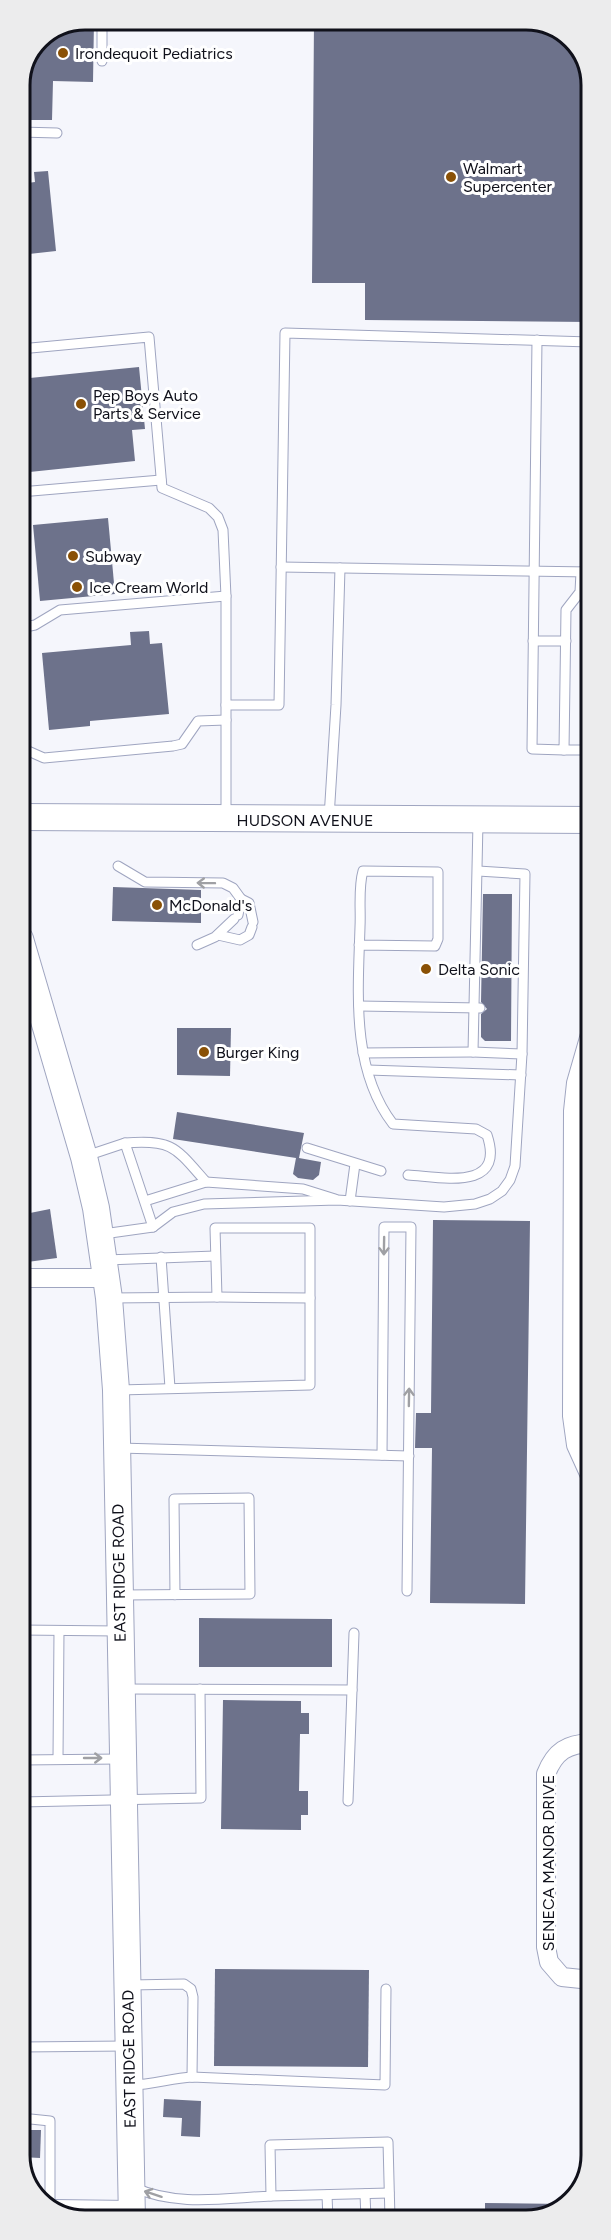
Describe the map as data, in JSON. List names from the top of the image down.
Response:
{
  "streets": {
    "main road": ["HUDSON AVENUE", "EAST RIDGE ROAD"],
    "street": ["SENECA MANOR DRIVE"]
  },
  "places": [
    "Irondequoit Pediatrics",
    "Walmart Supercenter",
    "Pep Boys Auto Parts & Service",
    "Subway",
    "Ice Cream World",
    "McDonald's",
    "Delta Sonic",
    "Burger King"
  ]
}
